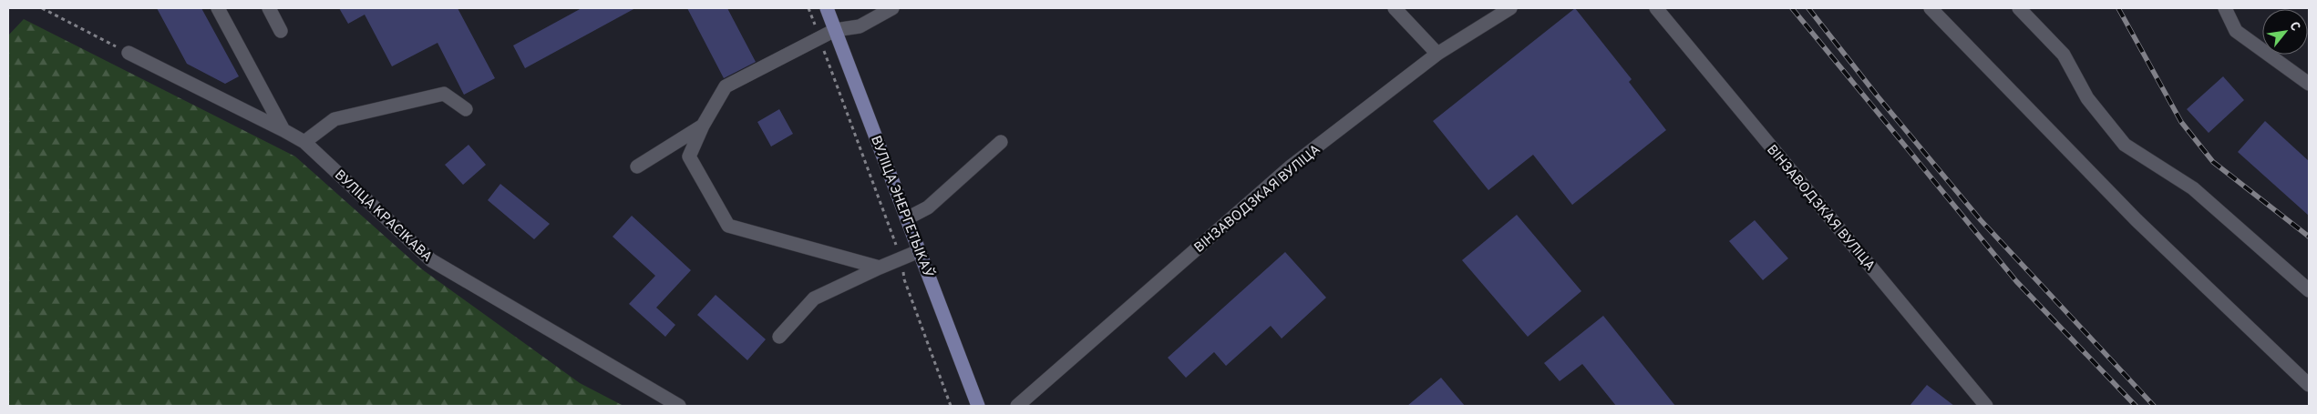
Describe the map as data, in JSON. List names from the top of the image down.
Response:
{
  "streets": {
    "main road": ["ВУЛІЦА ЭНЕРГЕТЫКАЎ"],
    "street": ["ВІНЗАВОДЗКАЯ ВУЛІЦА", "ВУЛІЦА КРАСІКАВА"]
  },
  "north": "top right"
}
